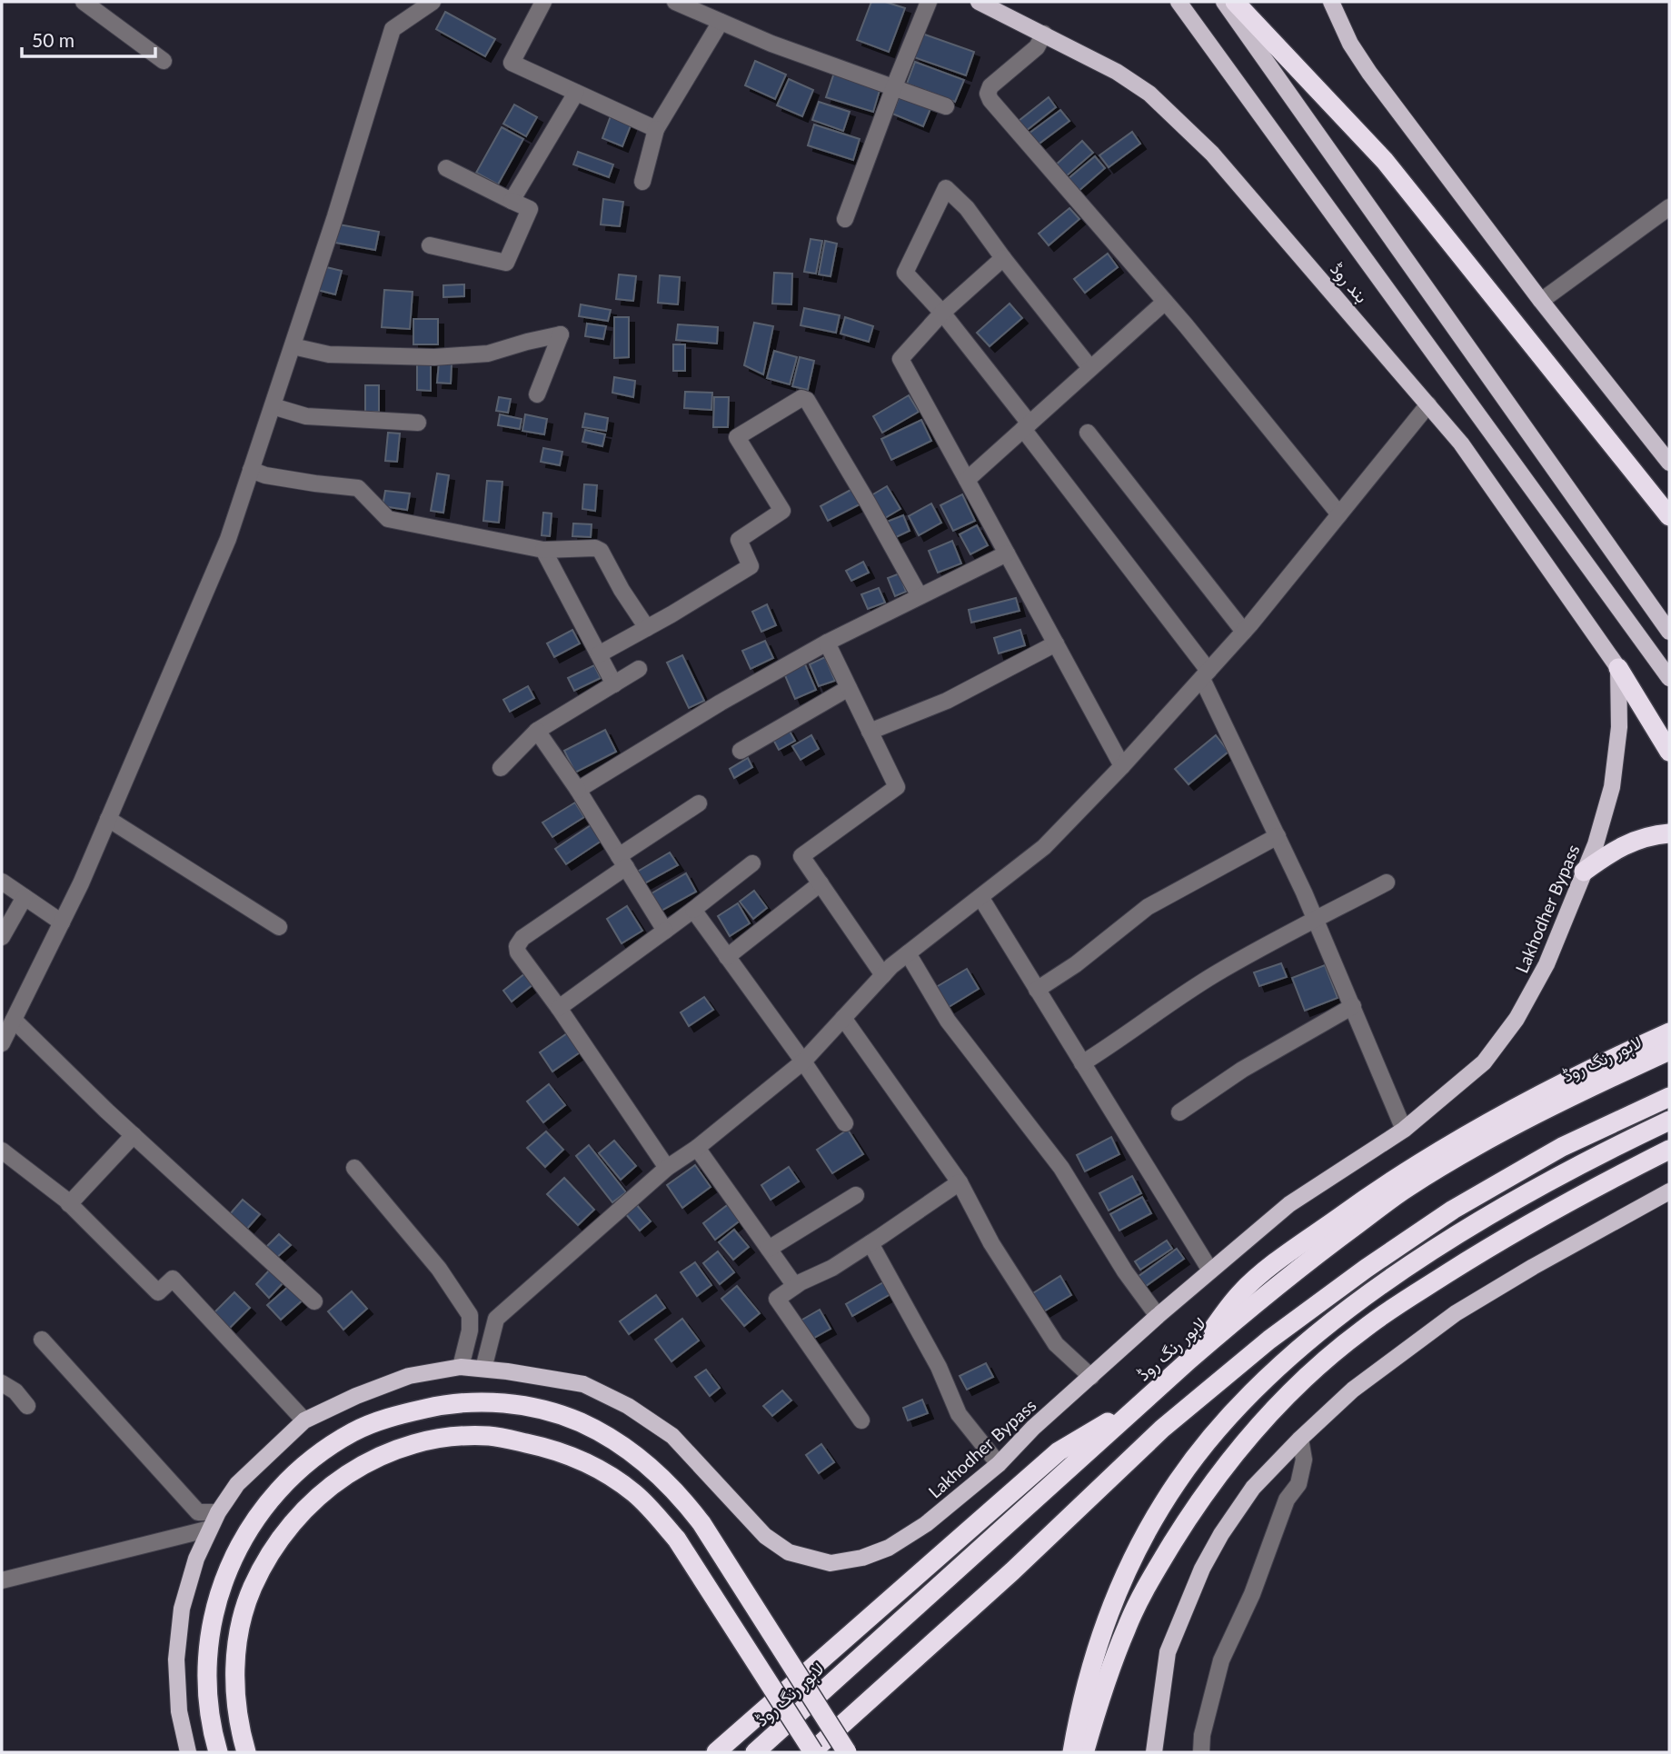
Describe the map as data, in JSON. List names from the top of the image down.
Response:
{
  "streets": {
    "highway": ["لاہور رنگ روڈ"],
    "main road": ["بند روڈ", "Lakhodher Bypass"]
  },
  "crossings": [
    ["بند روڈ", "Lakhodher Bypass"]
  ],
  "scale_bar": "50 m"
}
